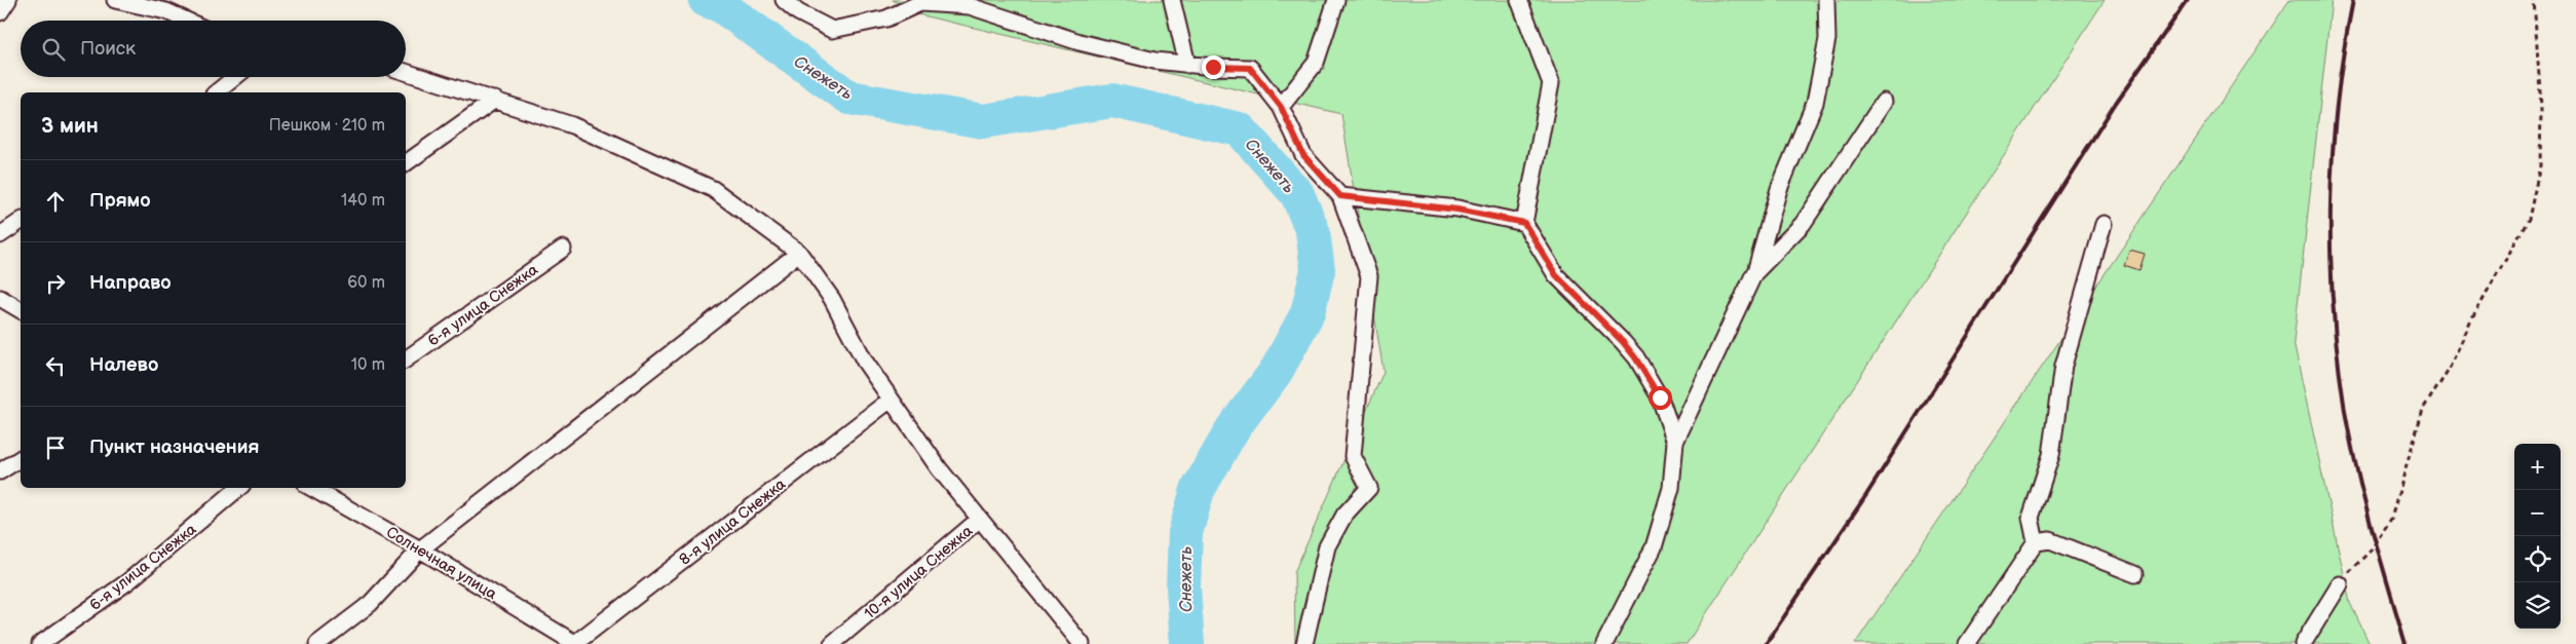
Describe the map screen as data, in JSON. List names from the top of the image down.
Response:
{
  "streets": {
    "street": [
      "6-я улица Снежка",
      "8-я улица Снежка",
      "Солнечная улица",
      "10-я улица Снежка"
    ]
  },
  "crossings": [
    ["8-я улица Снежка", "Солнечная улица"]
  ],
  "water": ["Снежеть"],
  "page": {
    "search": "Поиск",
    "heading": ["3 мин", "Пешком · 210 m"],
    "list": [
      ["Прямо", "140 m"],
      ["Направо", "60 m"],
      ["Налево", "10 m"],
      "Пункт назначения"
    ],
    "map_buttons": ["+", "−"]
  }
}
